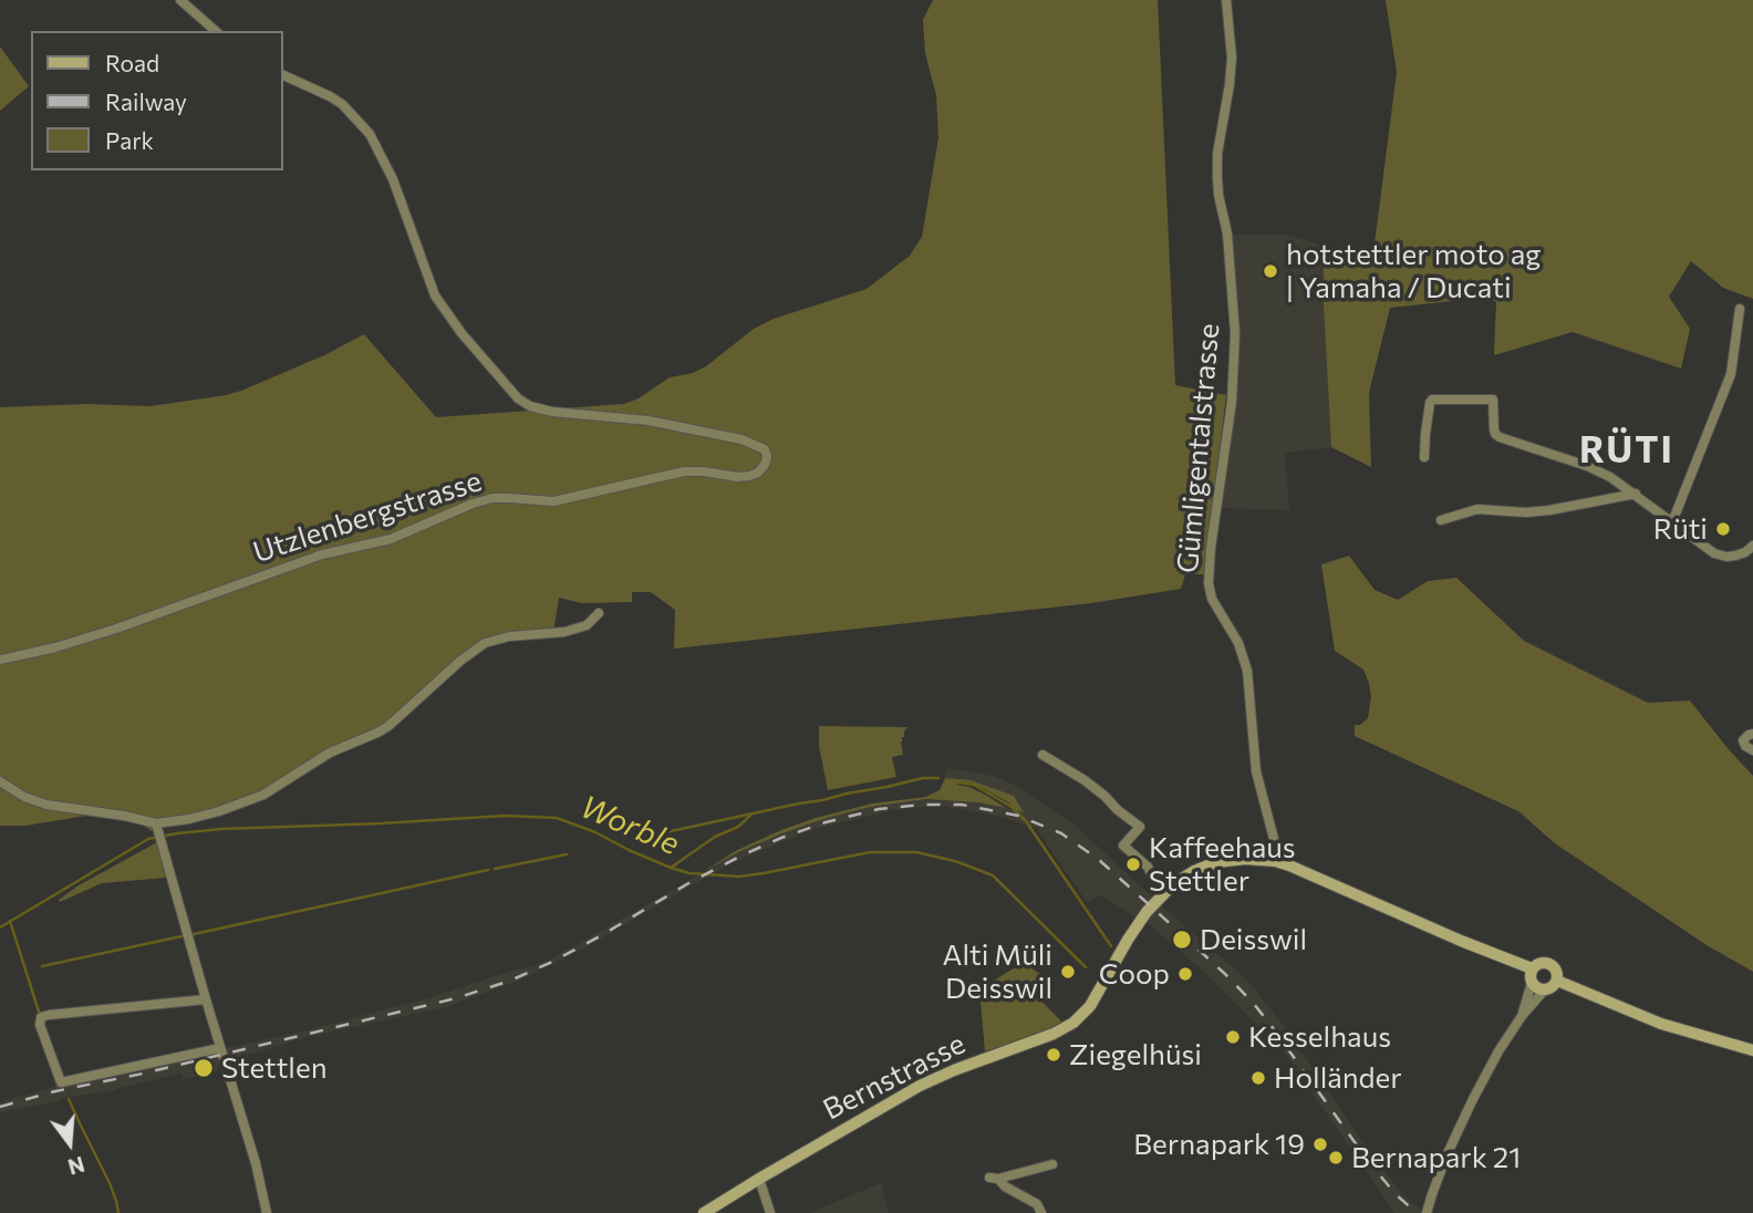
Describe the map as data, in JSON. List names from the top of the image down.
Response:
{
  "streets": {
    "main road": ["Bernstrasse"],
    "street": ["Gümligentalstrasse", "Utzlenbergstrasse"]
  },
  "crossings": [
    ["Gümligentalstrasse", "Bernstrasse"]
  ],
  "districts": ["RÜTI"],
  "water": ["Worble"],
  "places": [
    "hotstettler moto ag | Yamaha / Ducati",
    "Rüti",
    "Kaffeehaus Stettler",
    "Deisswil",
    "Alti Müli Deisswil",
    "Coop",
    "Kesselhaus",
    "Ziegelhüsi",
    "Stettlen",
    "Holländer",
    "Bernapark 19",
    "Bernapark 21"
  ],
  "legend": ["Road", "Railway", "Park"],
  "north": "bottom"
}
